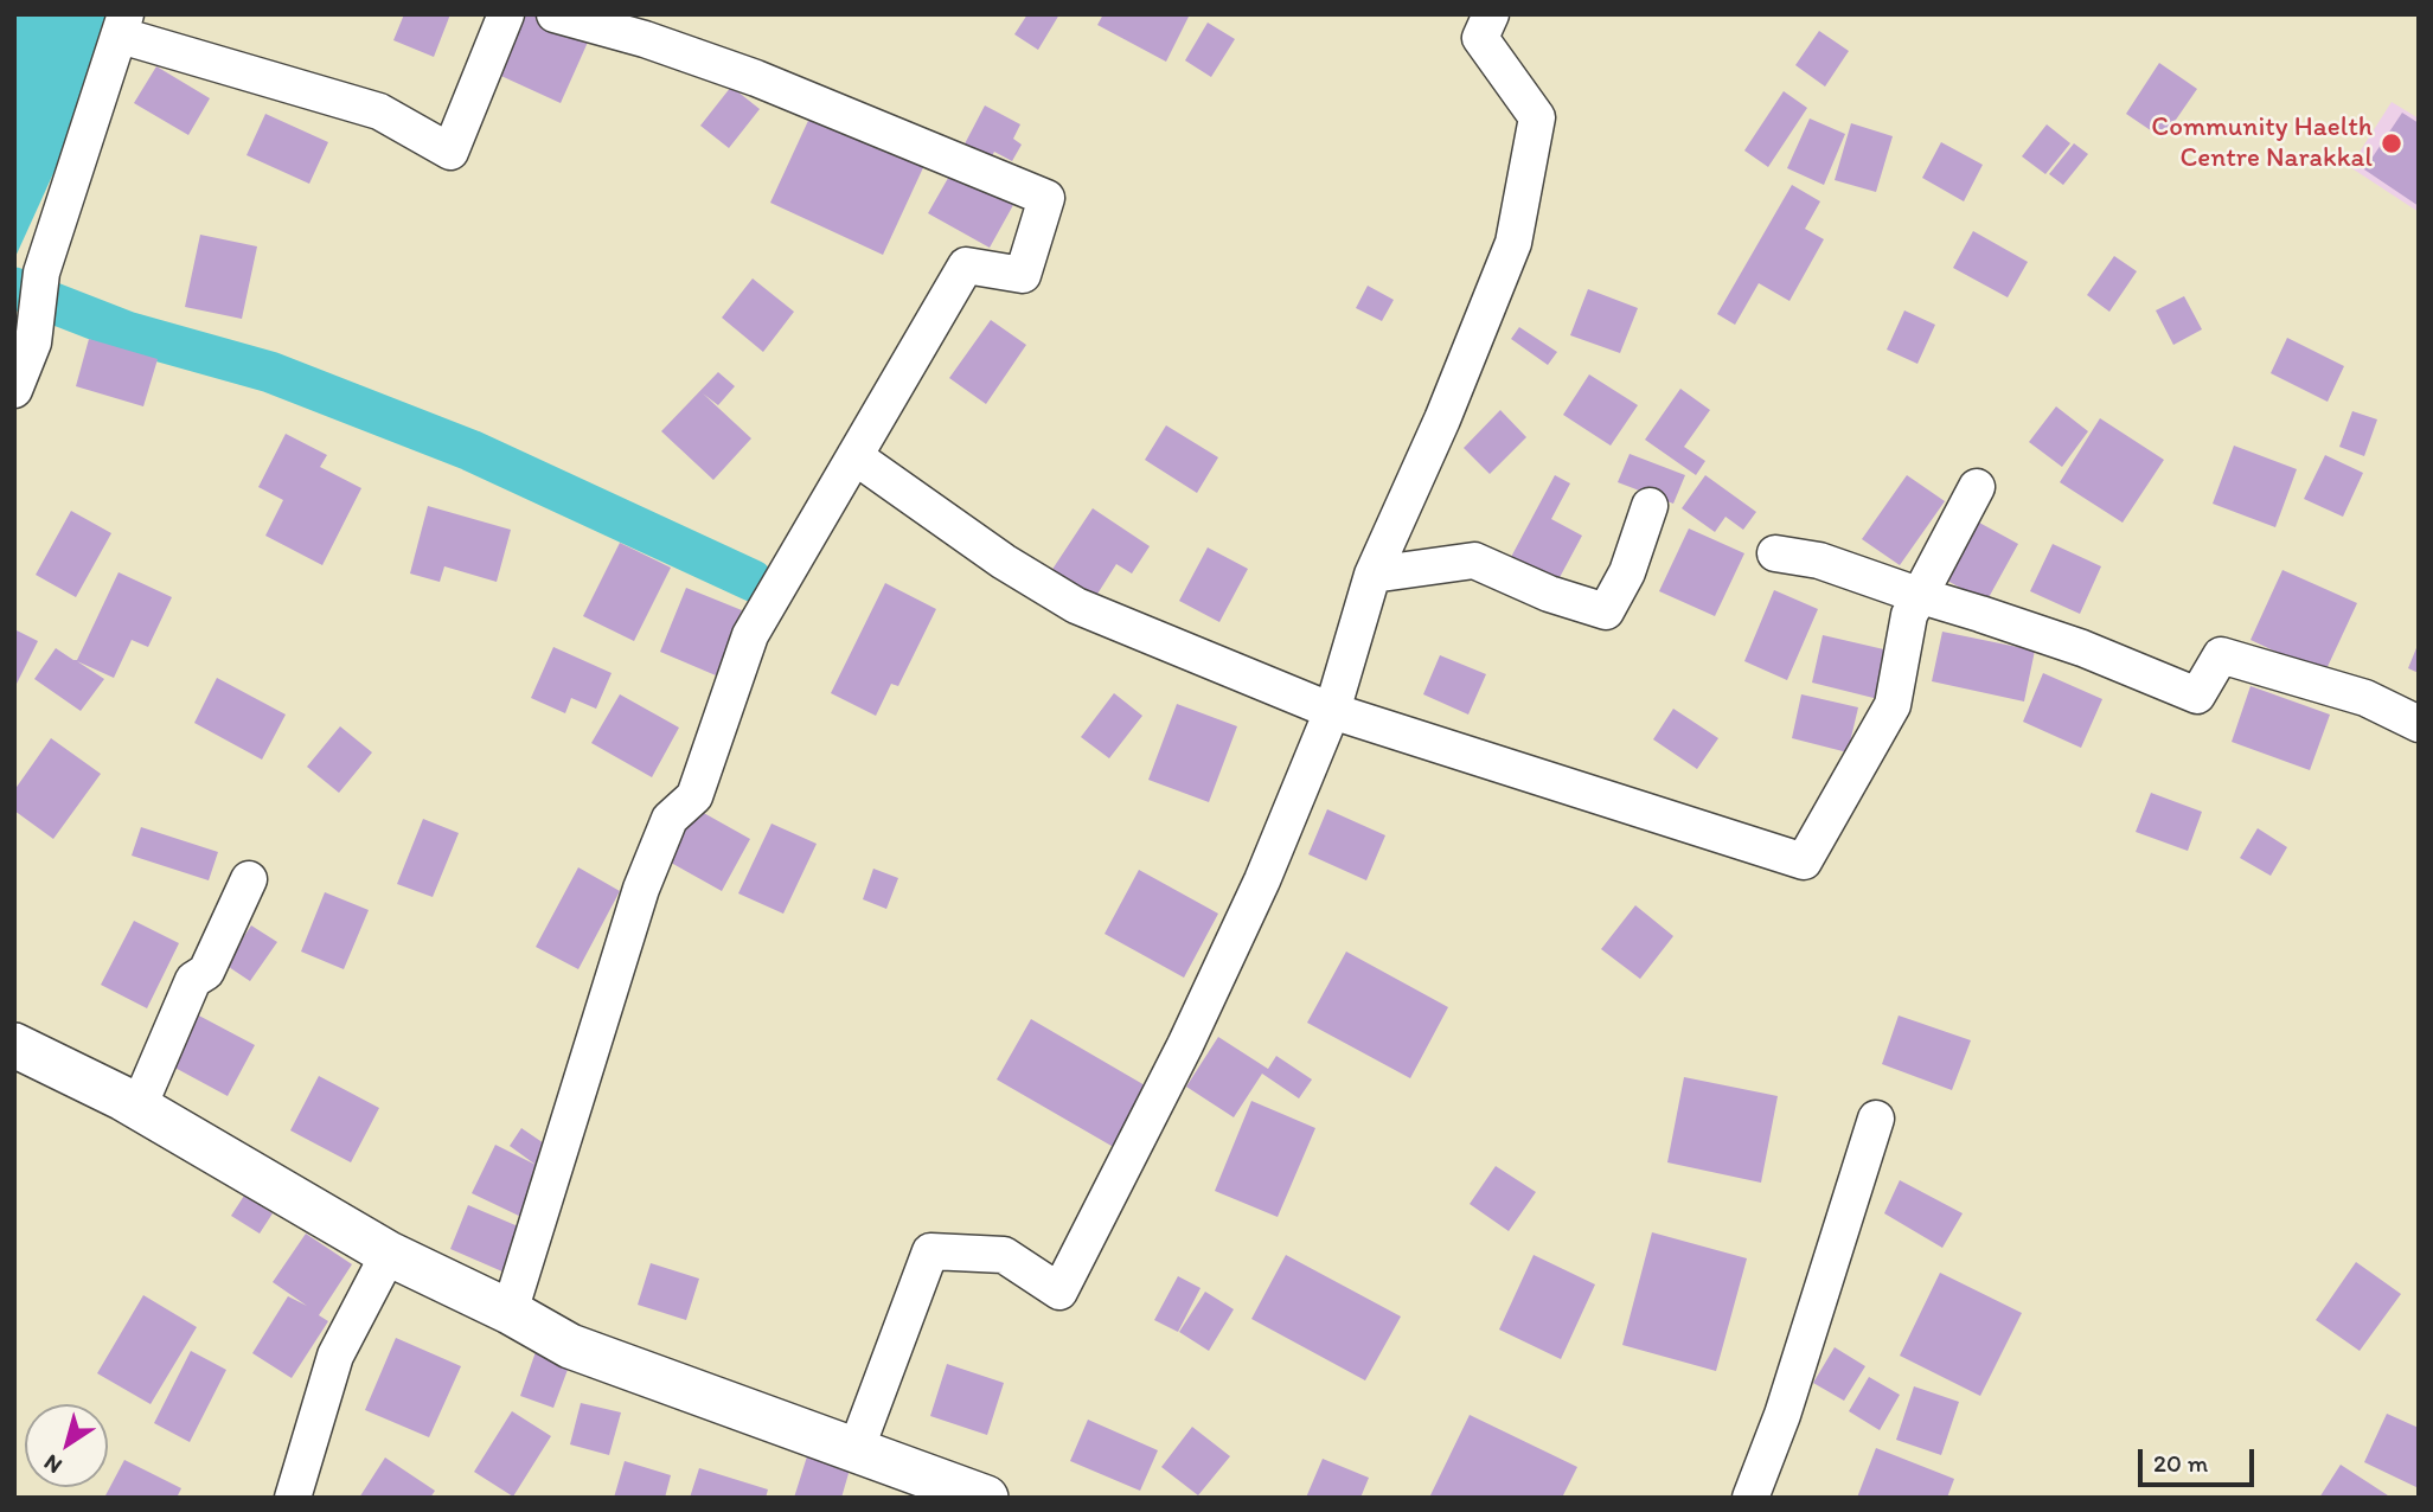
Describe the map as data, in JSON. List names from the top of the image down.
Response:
{
  "places": ["Community Haelth Centre Narakkal"],
  "scale_bar": "20 m",
  "north": "bottom left"
}
